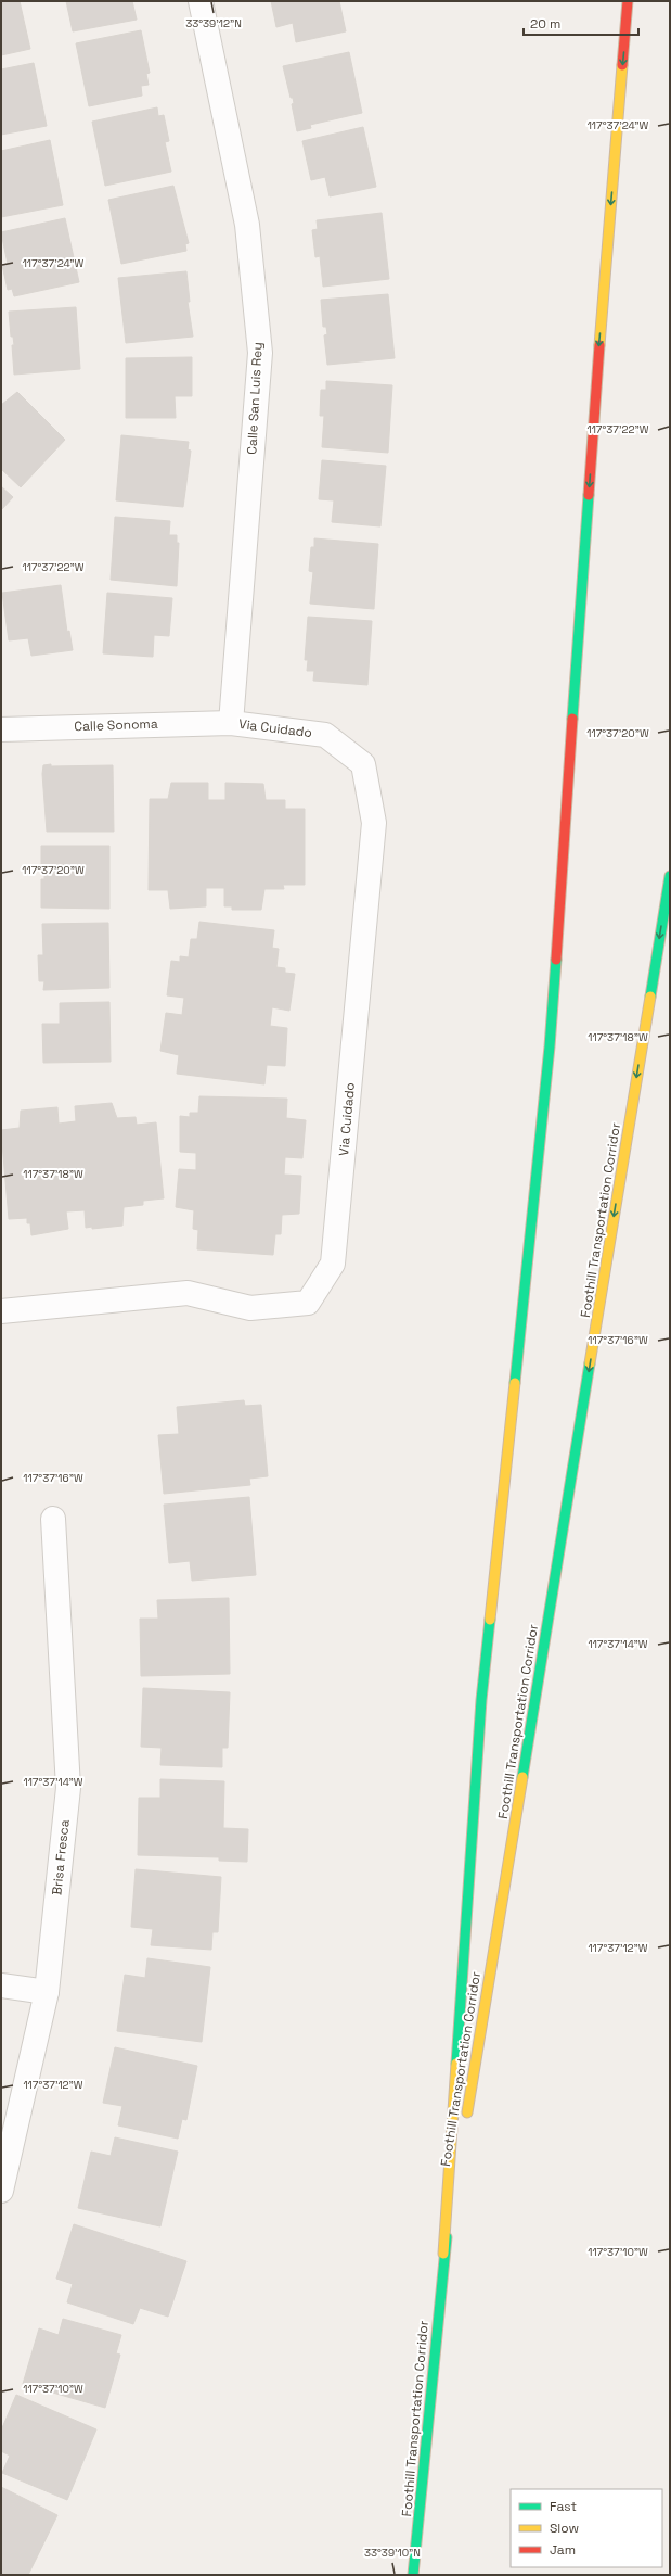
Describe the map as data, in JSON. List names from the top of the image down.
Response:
{
  "streets": {
    "highway": ["Foothill Transportation Corridor"],
    "street": [
      "Calle San Luis Rey",
      "Calle Sonoma",
      "Via Cuidado",
      "Brisa Fresca"
    ]
  },
  "crossings": [
    ["Calle San Luis Rey", "Calle Sonoma"],
    ["Calle San Luis Rey", "Via Cuidado"],
    ["Calle Sonoma", "Via Cuidado"]
  ],
  "legend": ["Fast", "Slow", "Jam"],
  "scale_bar": "20 m",
  "coordinates": [
    "33°39'12\"N",
    "117°37'24\"W",
    "117°37'22\"W",
    "117°37'20\"W",
    "117°37'18\"W",
    "117°37'16\"W",
    "117°37'14\"W",
    "117°37'12\"W",
    "117°37'10\"W",
    "33°39'10\"N"
  ]
}
